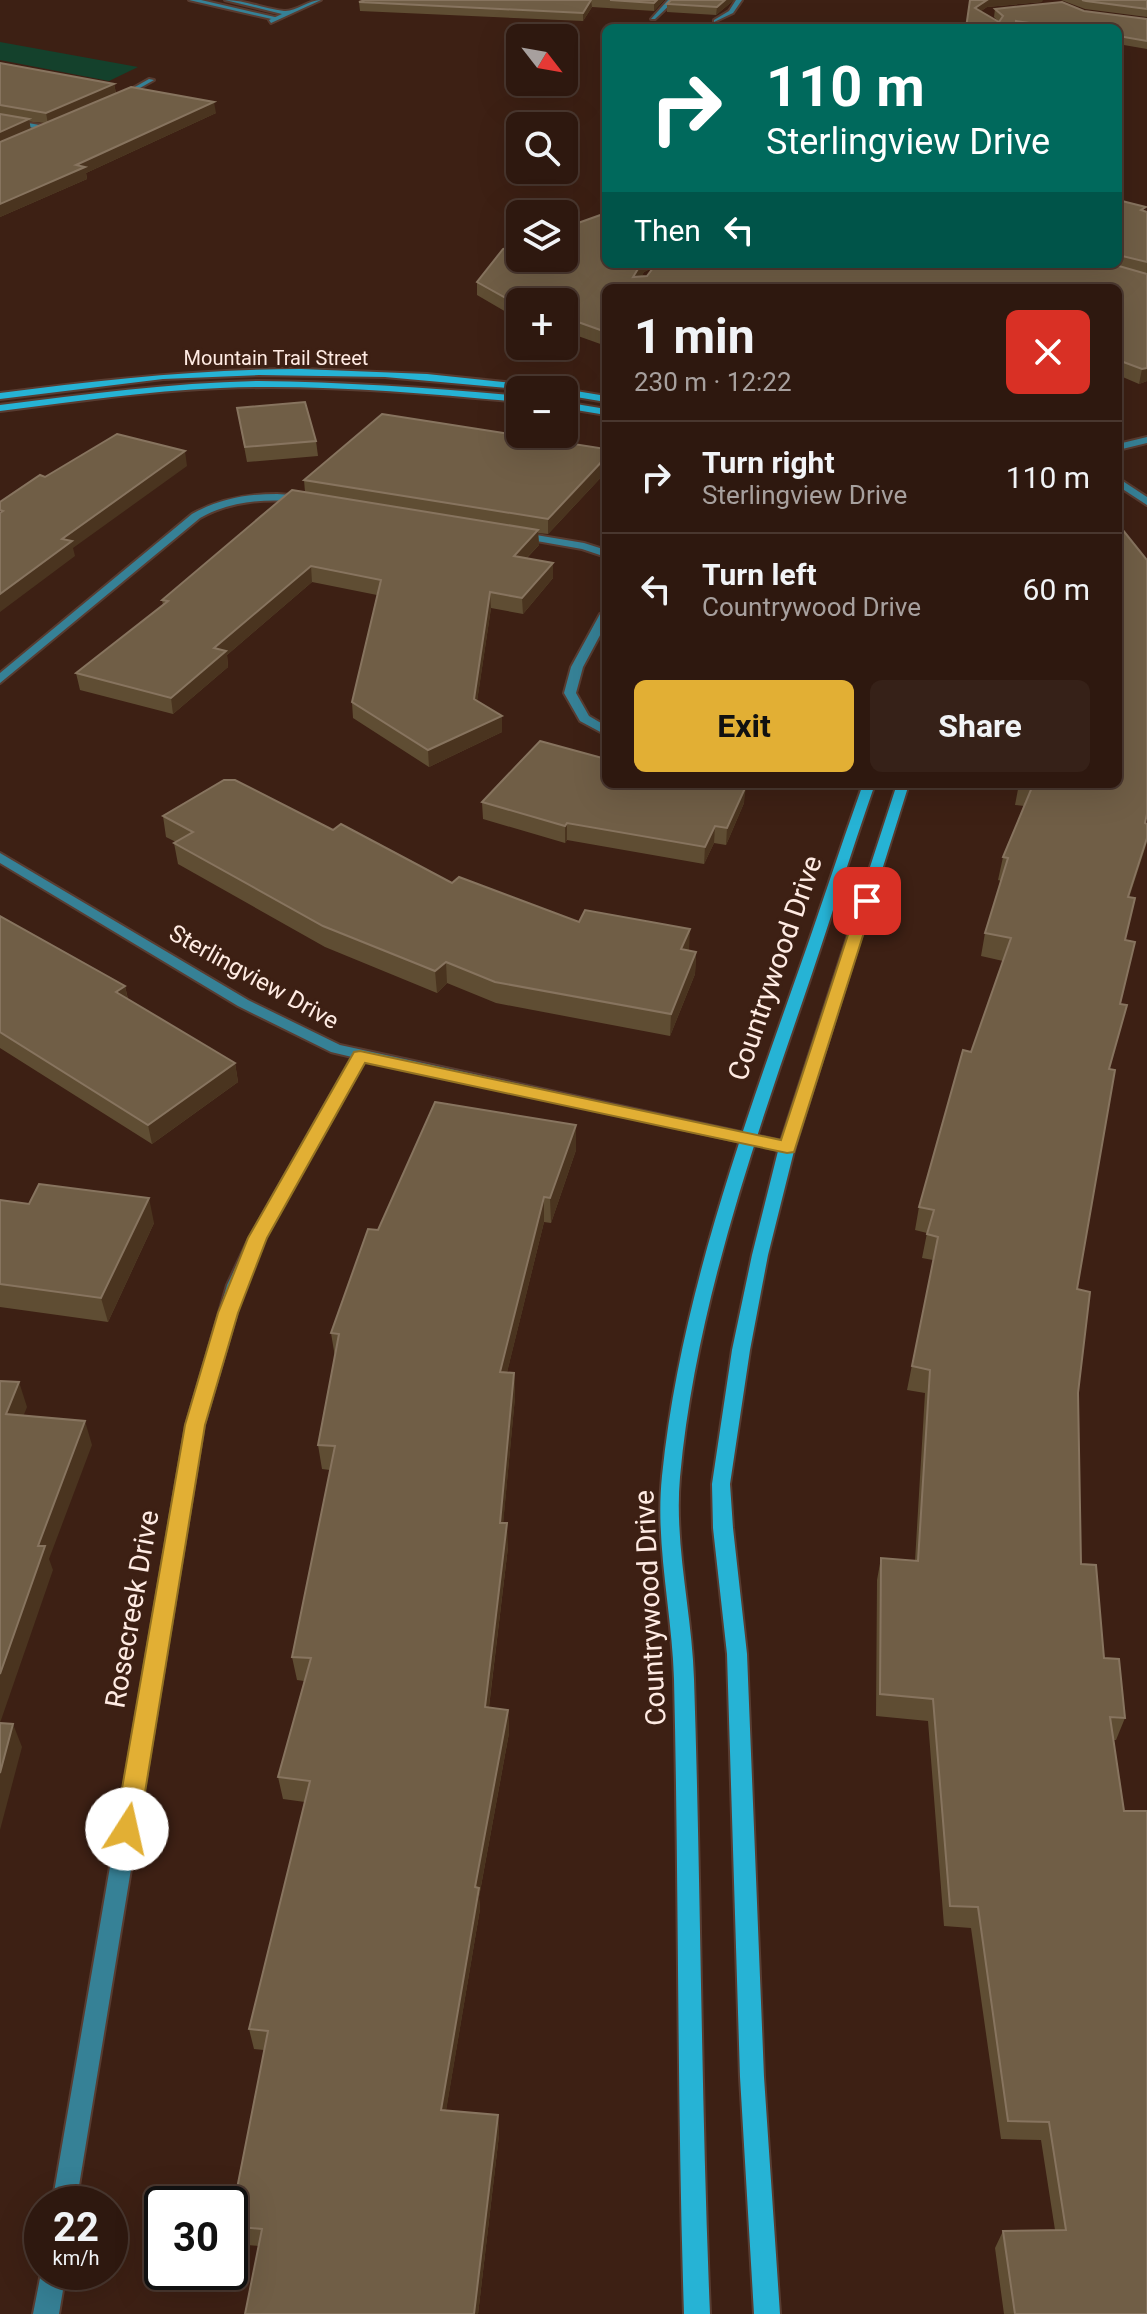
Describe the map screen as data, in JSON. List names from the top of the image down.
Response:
{
  "streets": {
    "street": [
      "Mountain Trail Street",
      "Countrywood Drive",
      "Sterlingview Drive",
      "Rosecreek Drive"
    ]
  },
  "crossings": [
    ["Countrywood Drive", "Sterlingview Drive"],
    ["Sterlingview Drive", "Rosecreek Drive"]
  ],
  "north": "bottom right",
  "page": {
    "map_buttons": ["+", "−"],
    "turn": ["110 m", "Sterlingview Drive"],
    "then": "Then",
    "heading": ["1 min", "230 m · 12:22"],
    "list": [
      {
        "name": "Turn right",
        "note": "Sterlingview Drive",
        "value": "110 m"
      },
      {
        "name": "Turn left",
        "note": "Countrywood Drive",
        "value": "60 m"
      }
    ],
    "buttons": ["Exit", "Share"],
    "speed": "22 km/h",
    "limit": "30"
  }
}
